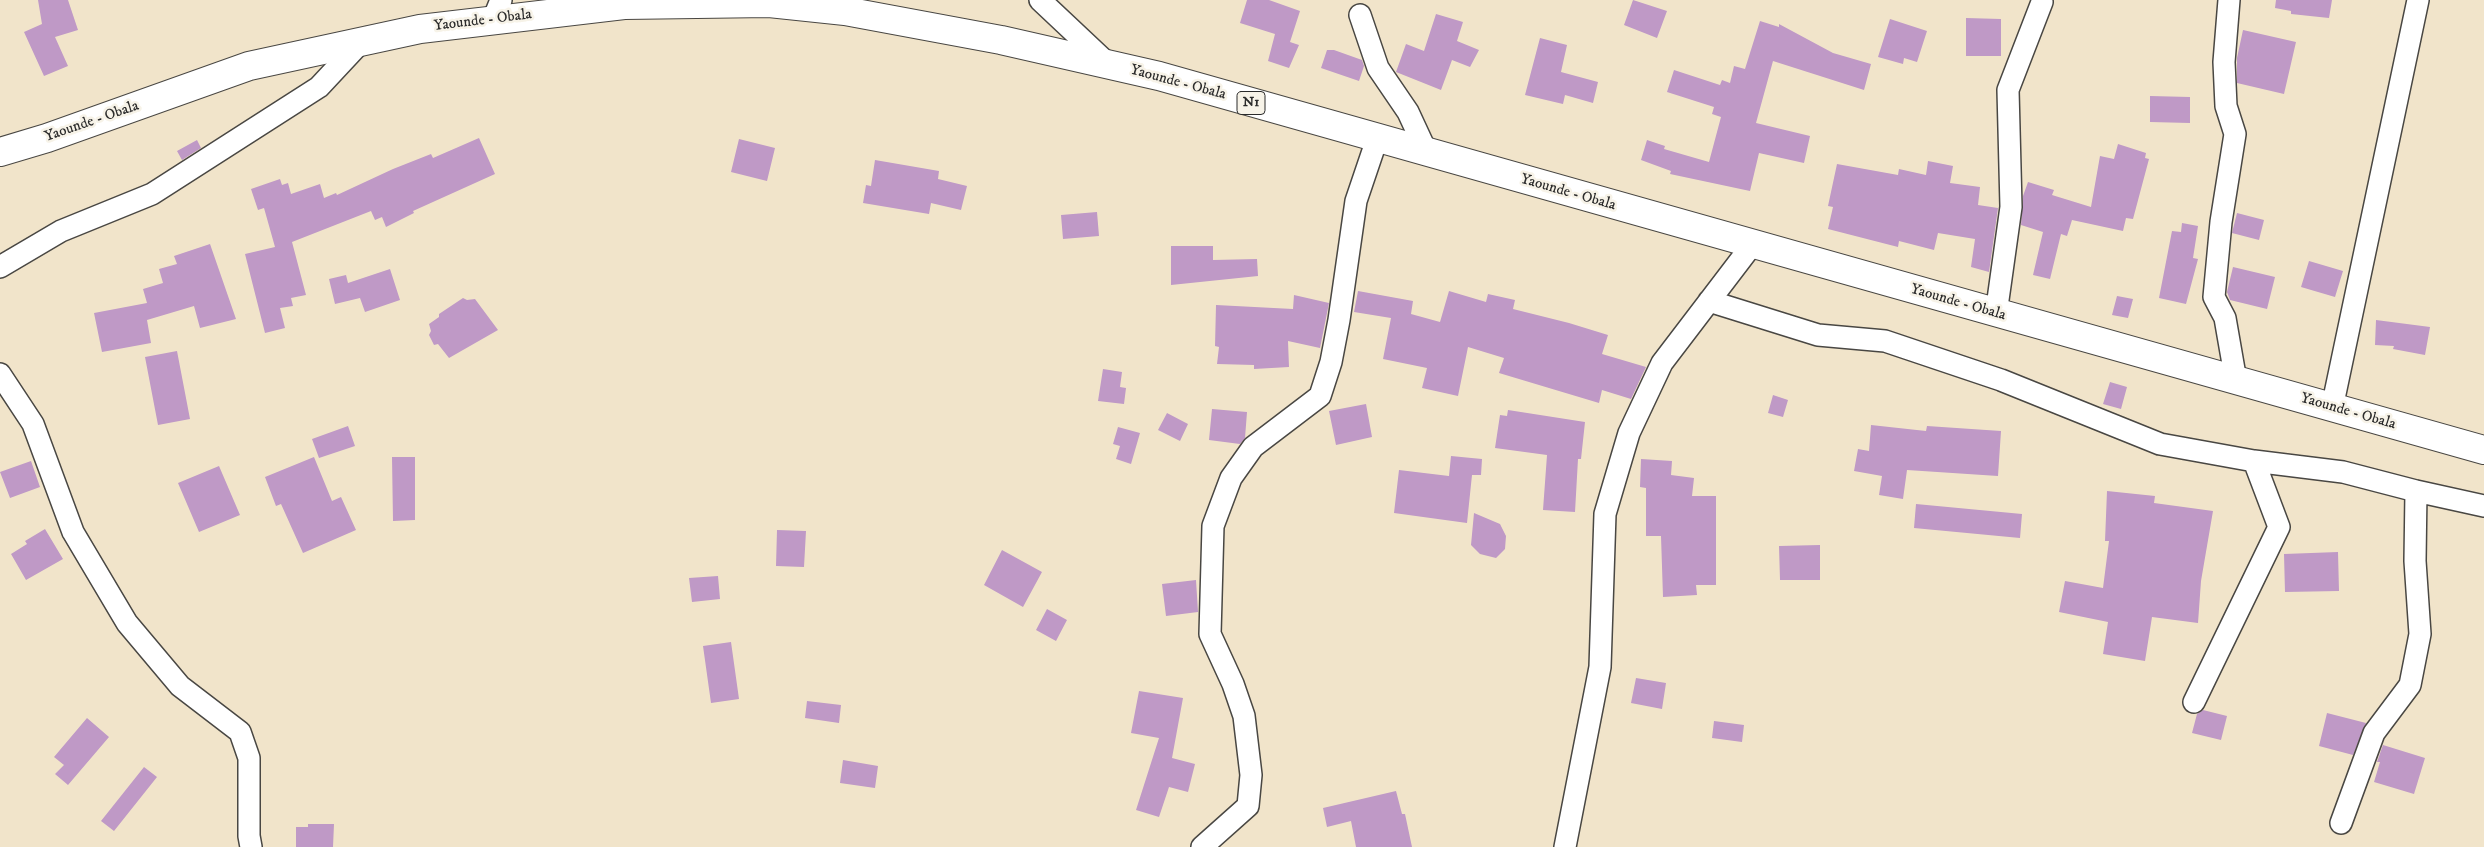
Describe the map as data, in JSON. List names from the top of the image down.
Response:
{
  "streets": {
    "highway": ["Yaounde - Obala", "N1"]
  }
}
